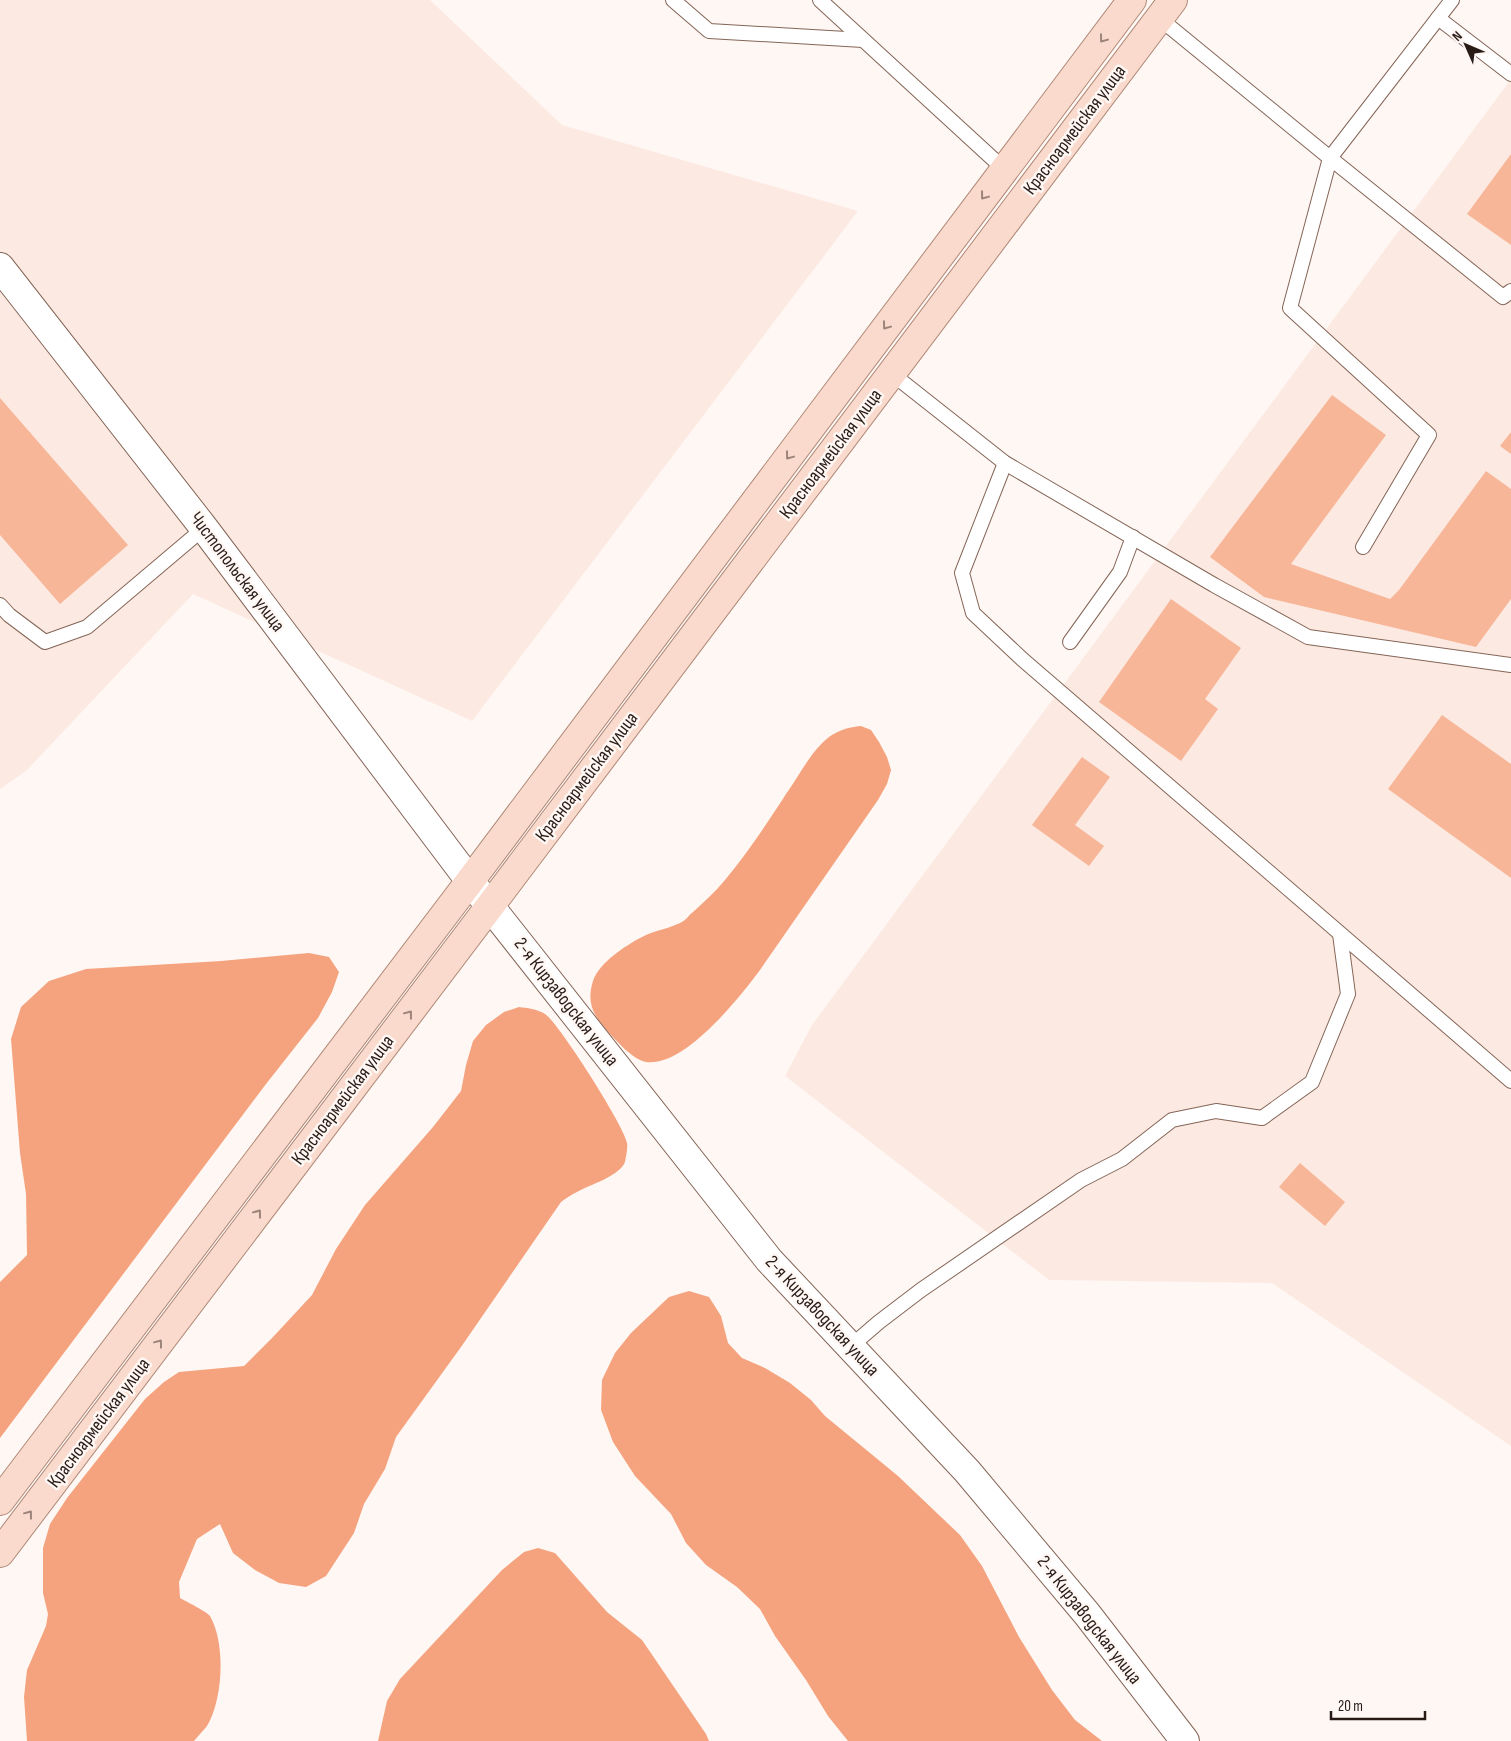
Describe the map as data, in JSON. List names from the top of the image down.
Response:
{
  "streets": {
    "main road": ["Красноармейская улица"],
    "street": ["Чистопольская улица", "2-я Кирзаводская улица"]
  },
  "crossings": [
    ["Красноармейская улица", "Чистопольская улица"],
    ["Красноармейская улица", "2-я Кирзаводская улица"],
    ["Чистопольская улица", "2-я Кирзаводская улица"]
  ],
  "scale_bar": "20 m",
  "north": "top left"
}
